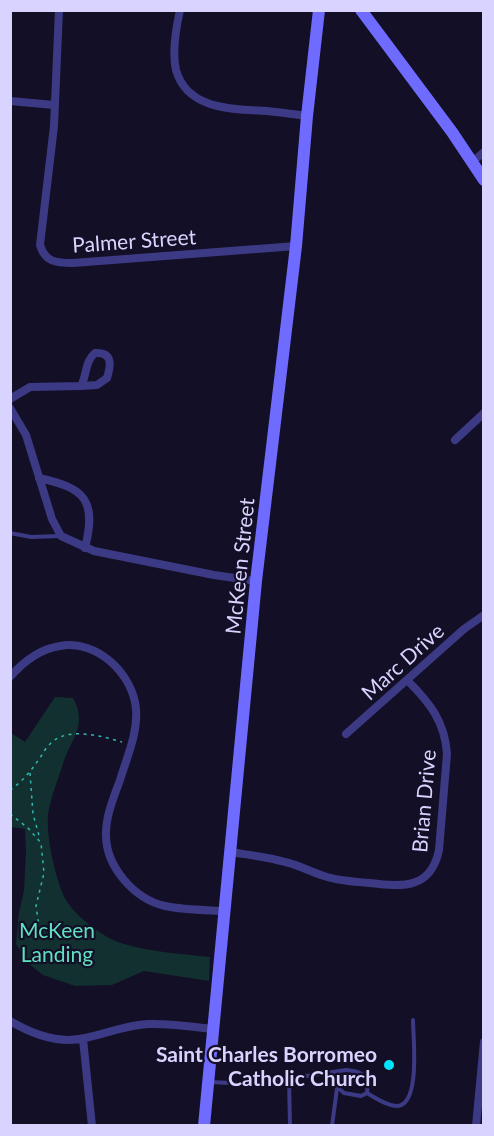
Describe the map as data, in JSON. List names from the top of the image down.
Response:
{
  "streets": {
    "street": [
      "Palmer Street",
      "McKeen Street",
      "Marc Drive",
      "Brian Drive"
    ]
  },
  "crossings": [
    ["Palmer Street", "McKeen Street"],
    ["McKeen Street", "Brian Drive"],
    ["Marc Drive", "Brian Drive"]
  ],
  "parks": ["McKeen Landing"],
  "places": ["Saint Charles Borromeo Catholic Church"]
}
